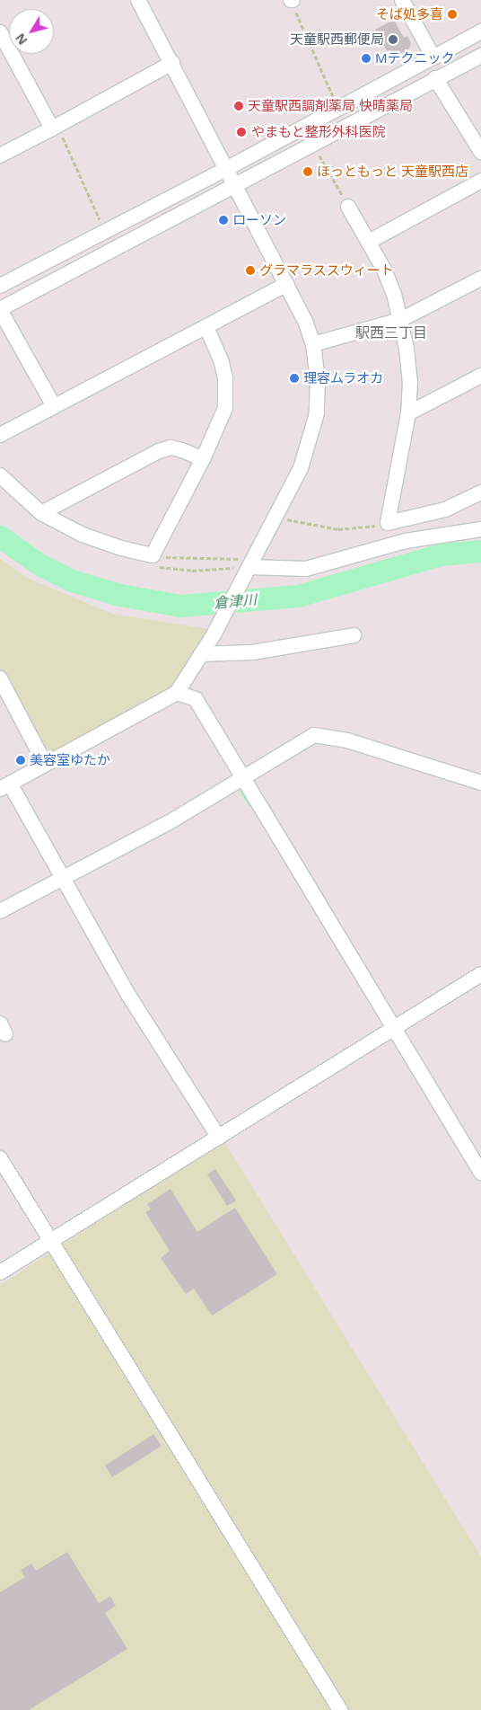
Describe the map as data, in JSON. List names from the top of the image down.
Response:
{
  "districts": ["駅西三丁目"],
  "water": ["倉津川"],
  "places": [
    "そば処多喜",
    "天童駅西郵便局",
    "Mテクニック",
    "天童駅西調剤薬局 快晴薬局",
    "やまもと整形外科医院",
    "ほっともっと 天童駅西店",
    "ローソン",
    "グラマラススウィート",
    "理容ムラオカ",
    "美容室ゆたか"
  ],
  "north": "bottom left"
}
